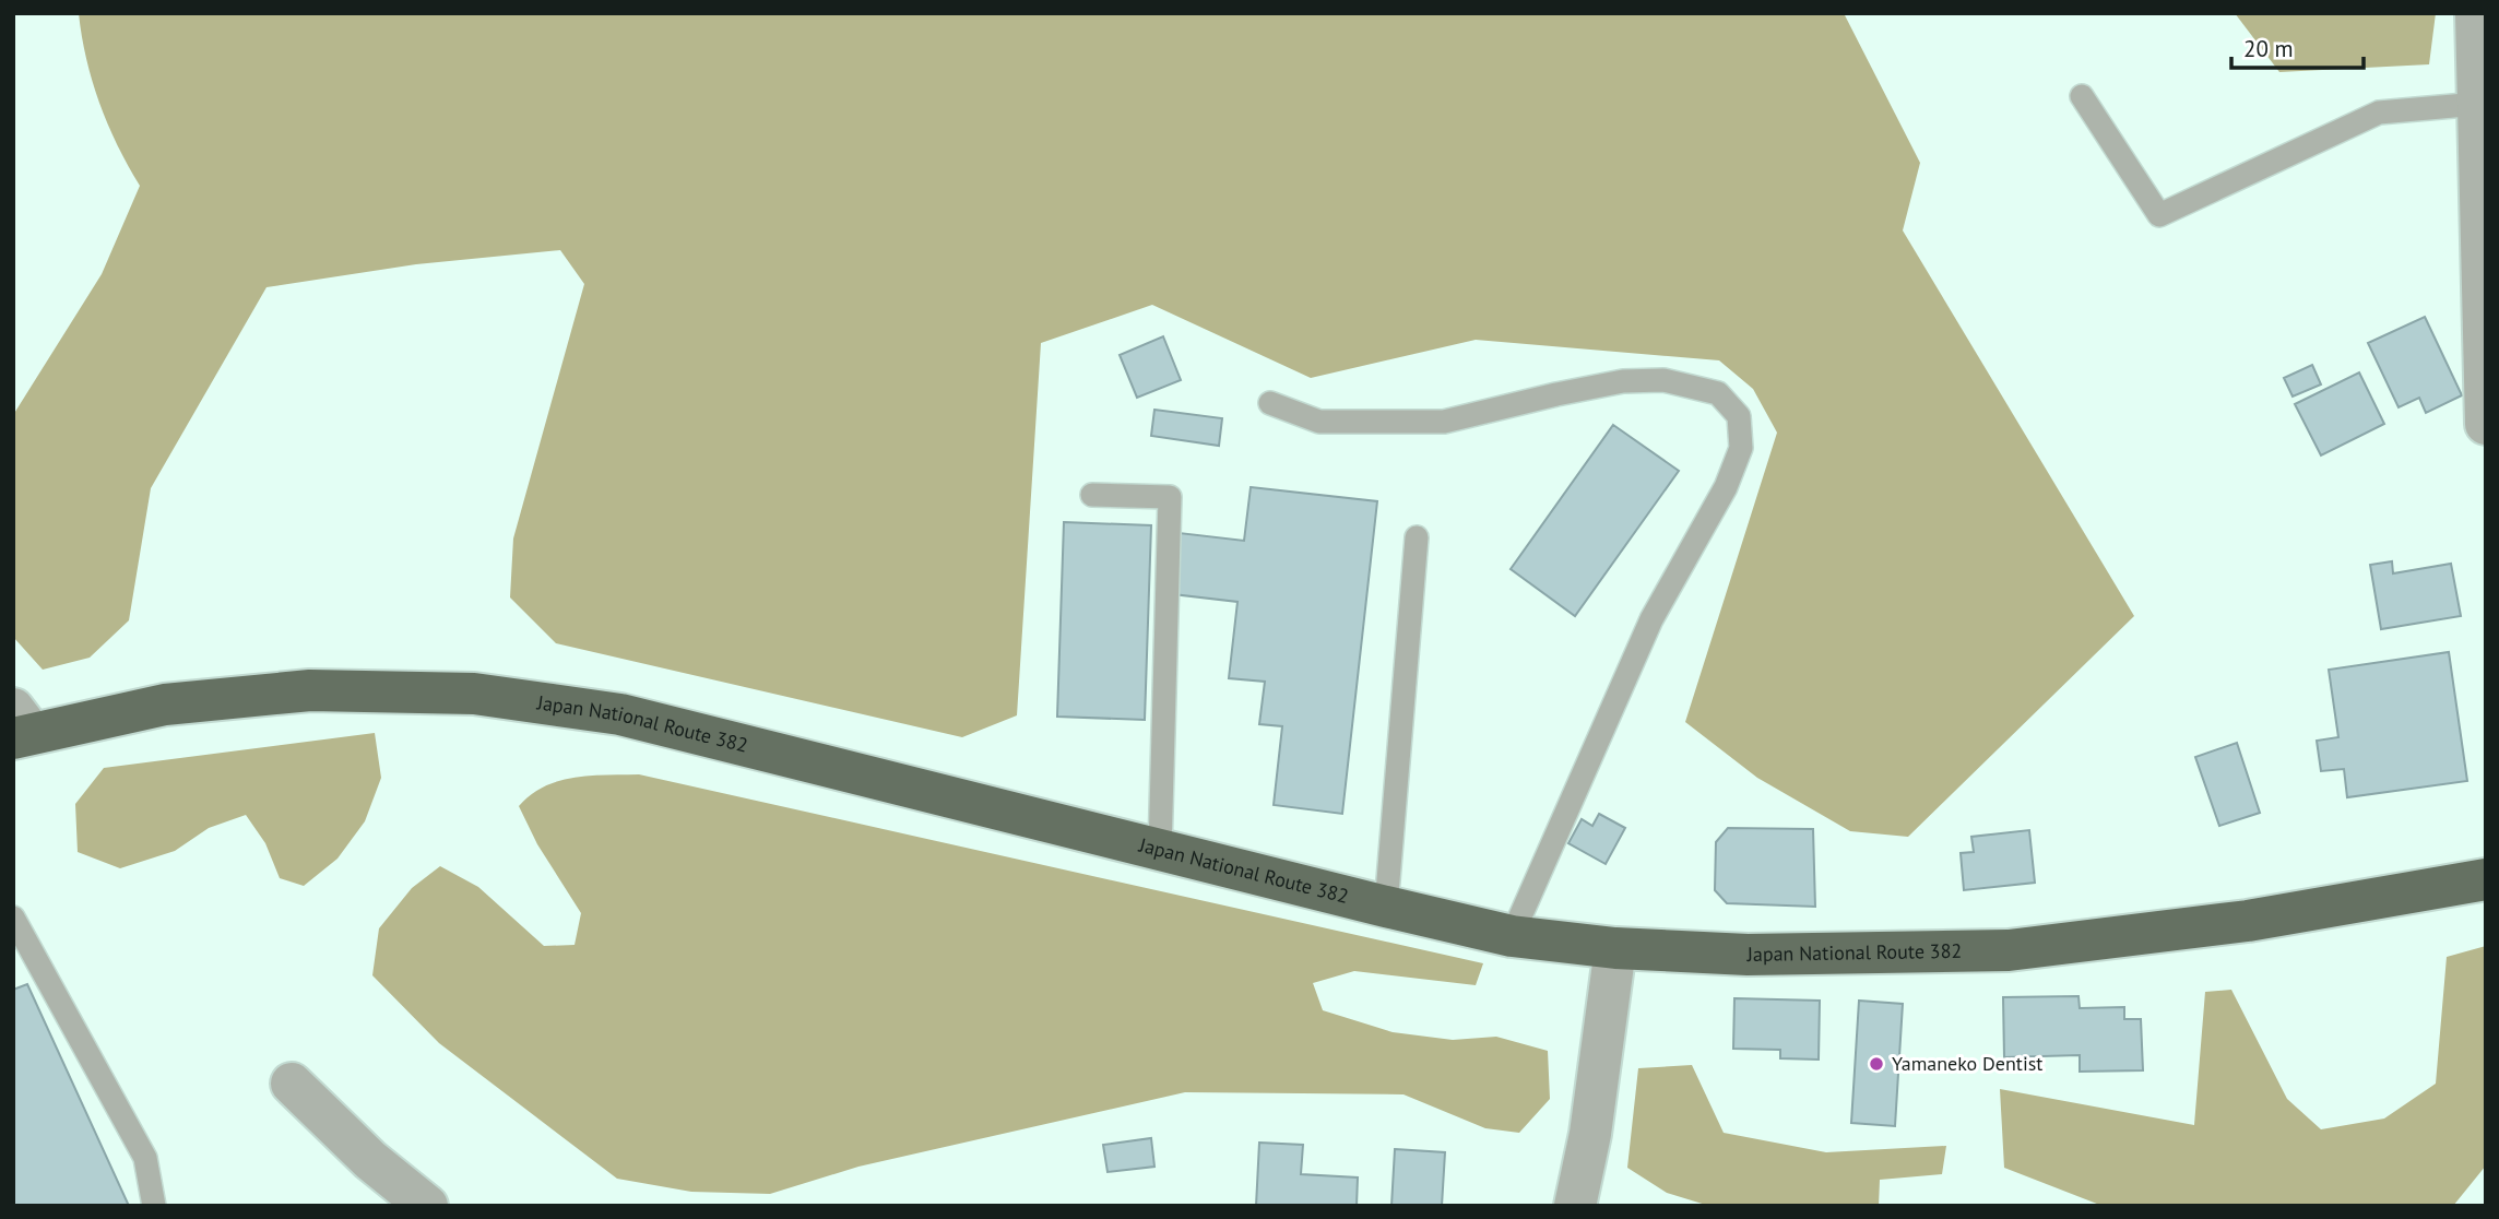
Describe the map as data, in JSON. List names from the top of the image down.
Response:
{
  "streets": {
    "highway": ["Japan National Route 382"]
  },
  "places": ["Yamaneko Dentist"],
  "scale_bar": "20 m"
}
